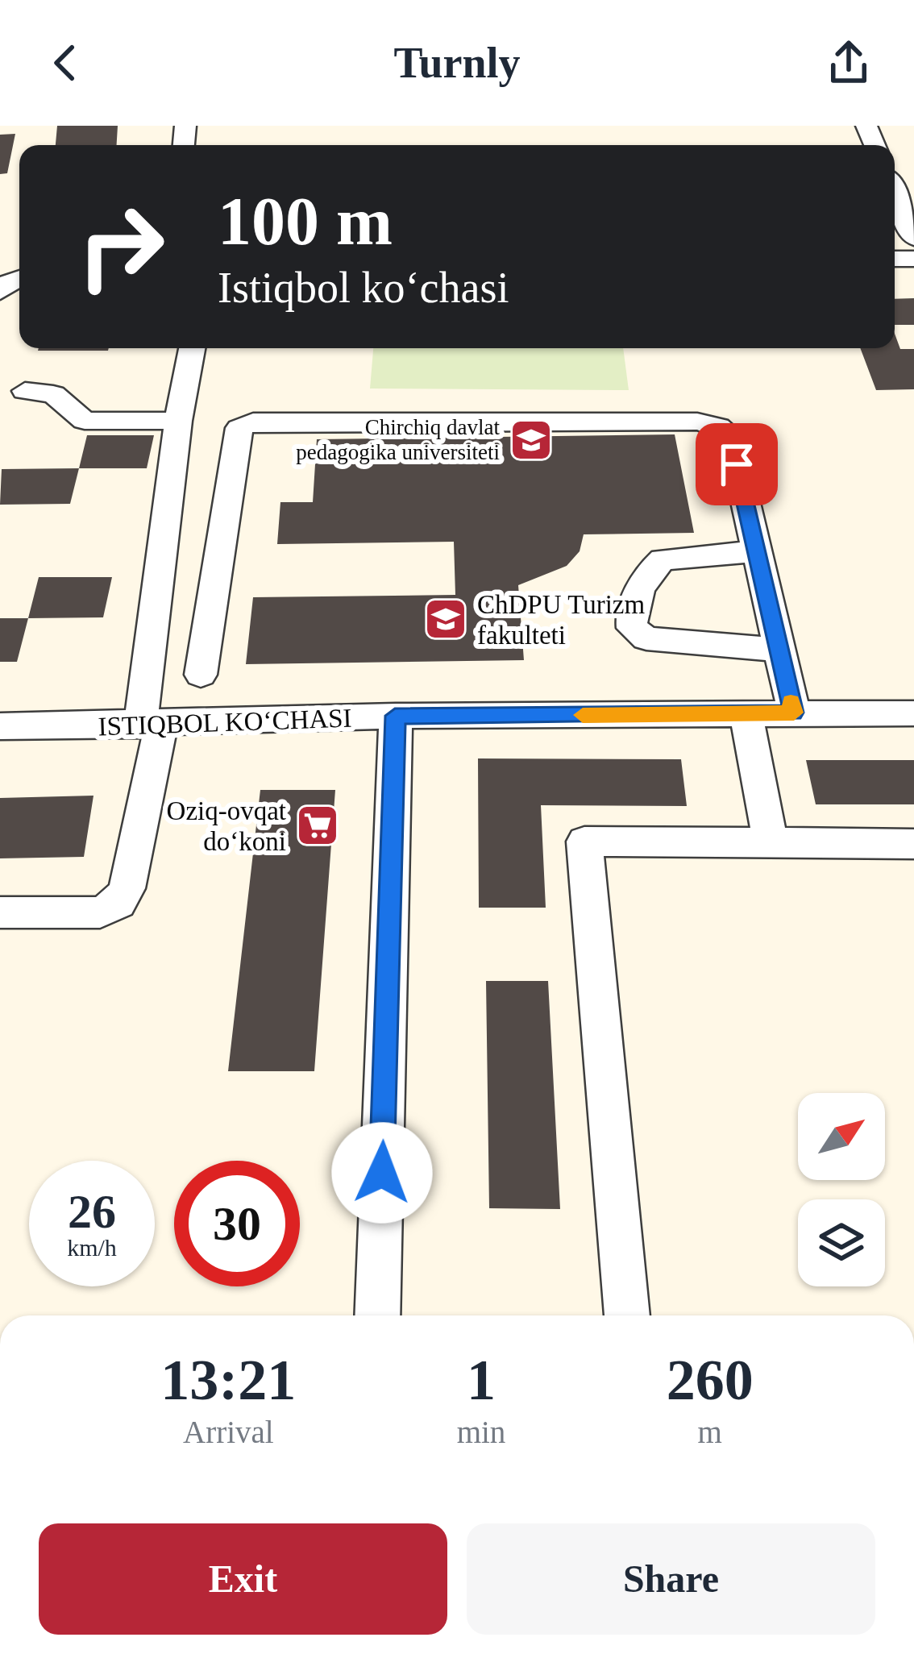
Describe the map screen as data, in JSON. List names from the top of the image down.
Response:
{
  "streets": {
    "street": ["ISTIQBOL KO‘CHASI"]
  },
  "places": {
    "school or university": ["Chirchiq davlat pedagogika universiteti", "ChDPU Turizm fakulteti"],
    "supermarket": ["Oziq-ovqat do‘koni"]
  },
  "north": "top right",
  "page": {
    "header": "Turnly",
    "turn": ["100 m", "Istiqbol ko‘chasi"],
    "speed": "26 km/h",
    "limit": "30",
    "eta": [
      "13:21",
      "Arrival",
      "1",
      "min",
      "260",
      "m"
    ],
    "buttons": ["Exit", "Share"]
  }
}
